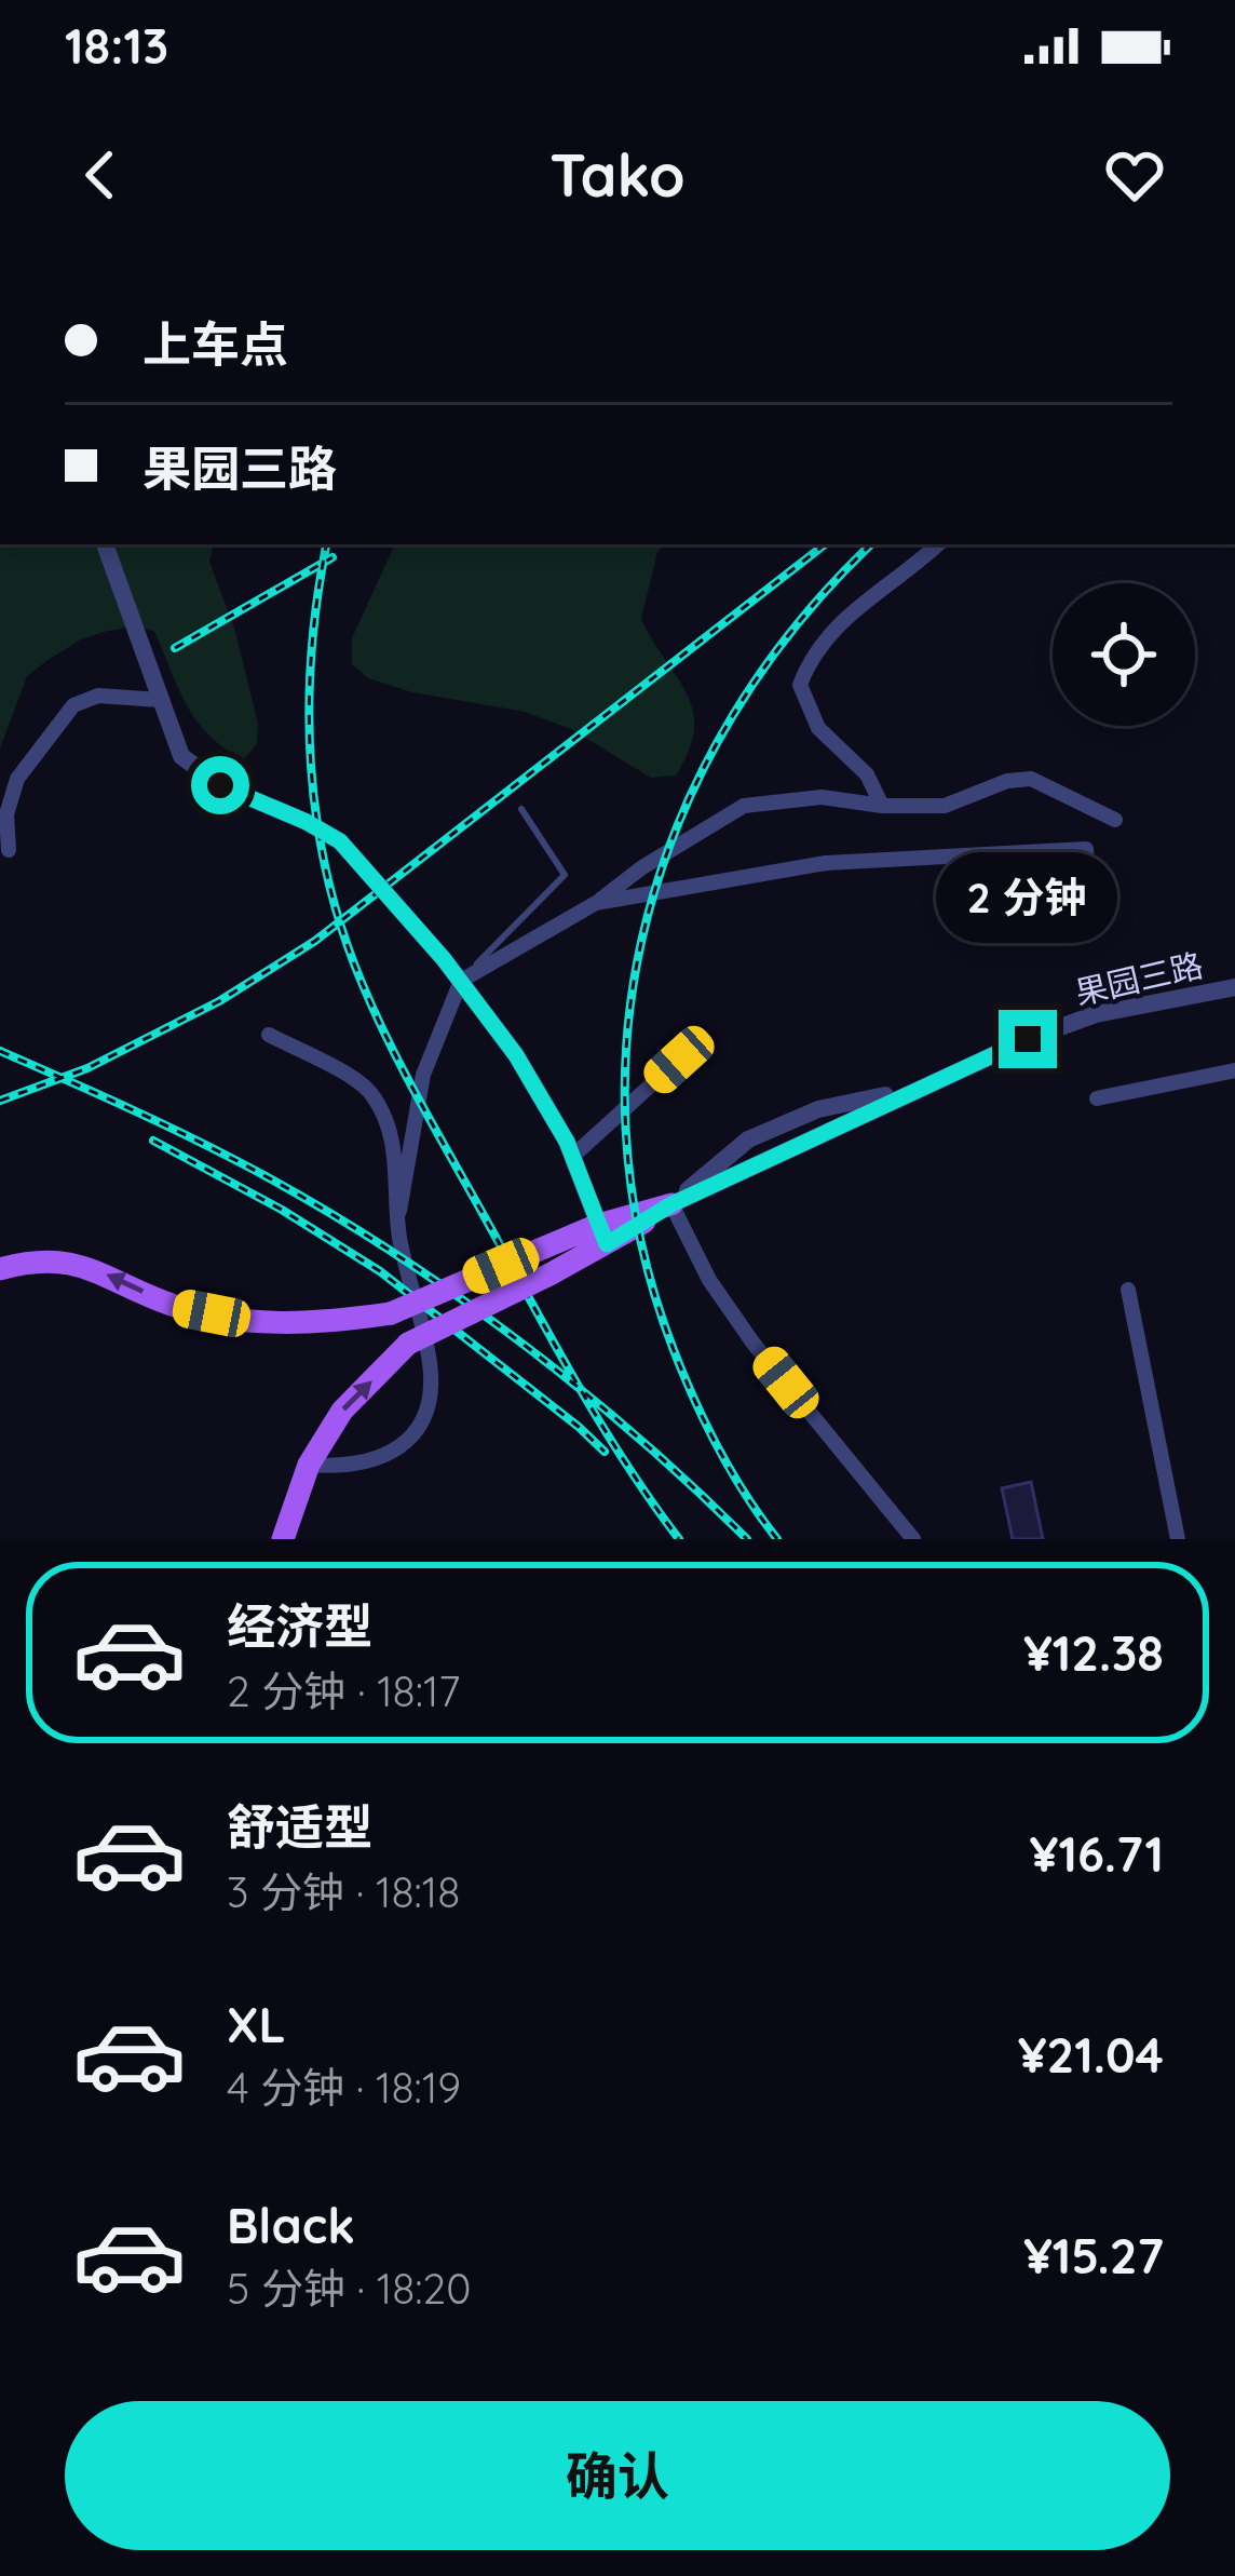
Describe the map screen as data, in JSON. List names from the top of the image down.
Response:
{
  "streets": {
    "street": ["果园三路"]
  },
  "page": {
    "status": "18:13",
    "header": "Tako",
    "banner": ["上车点", "果园三路"],
    "bubble": "2 分钟",
    "list": [
      {
        "name": "经济型",
        "note": "2 分钟 · 18:17",
        "value": "¥12.38"
      },
      {
        "name": "舒适型",
        "note": "3 分钟 · 18:18",
        "value": "¥16.71"
      },
      {
        "name": "XL",
        "note": "4 分钟 · 18:19",
        "value": "¥21.04"
      },
      {
        "name": "Black",
        "note": "5 分钟 · 18:20",
        "value": "¥15.27"
      }
    ],
    "buttons": "确认"
  }
}
